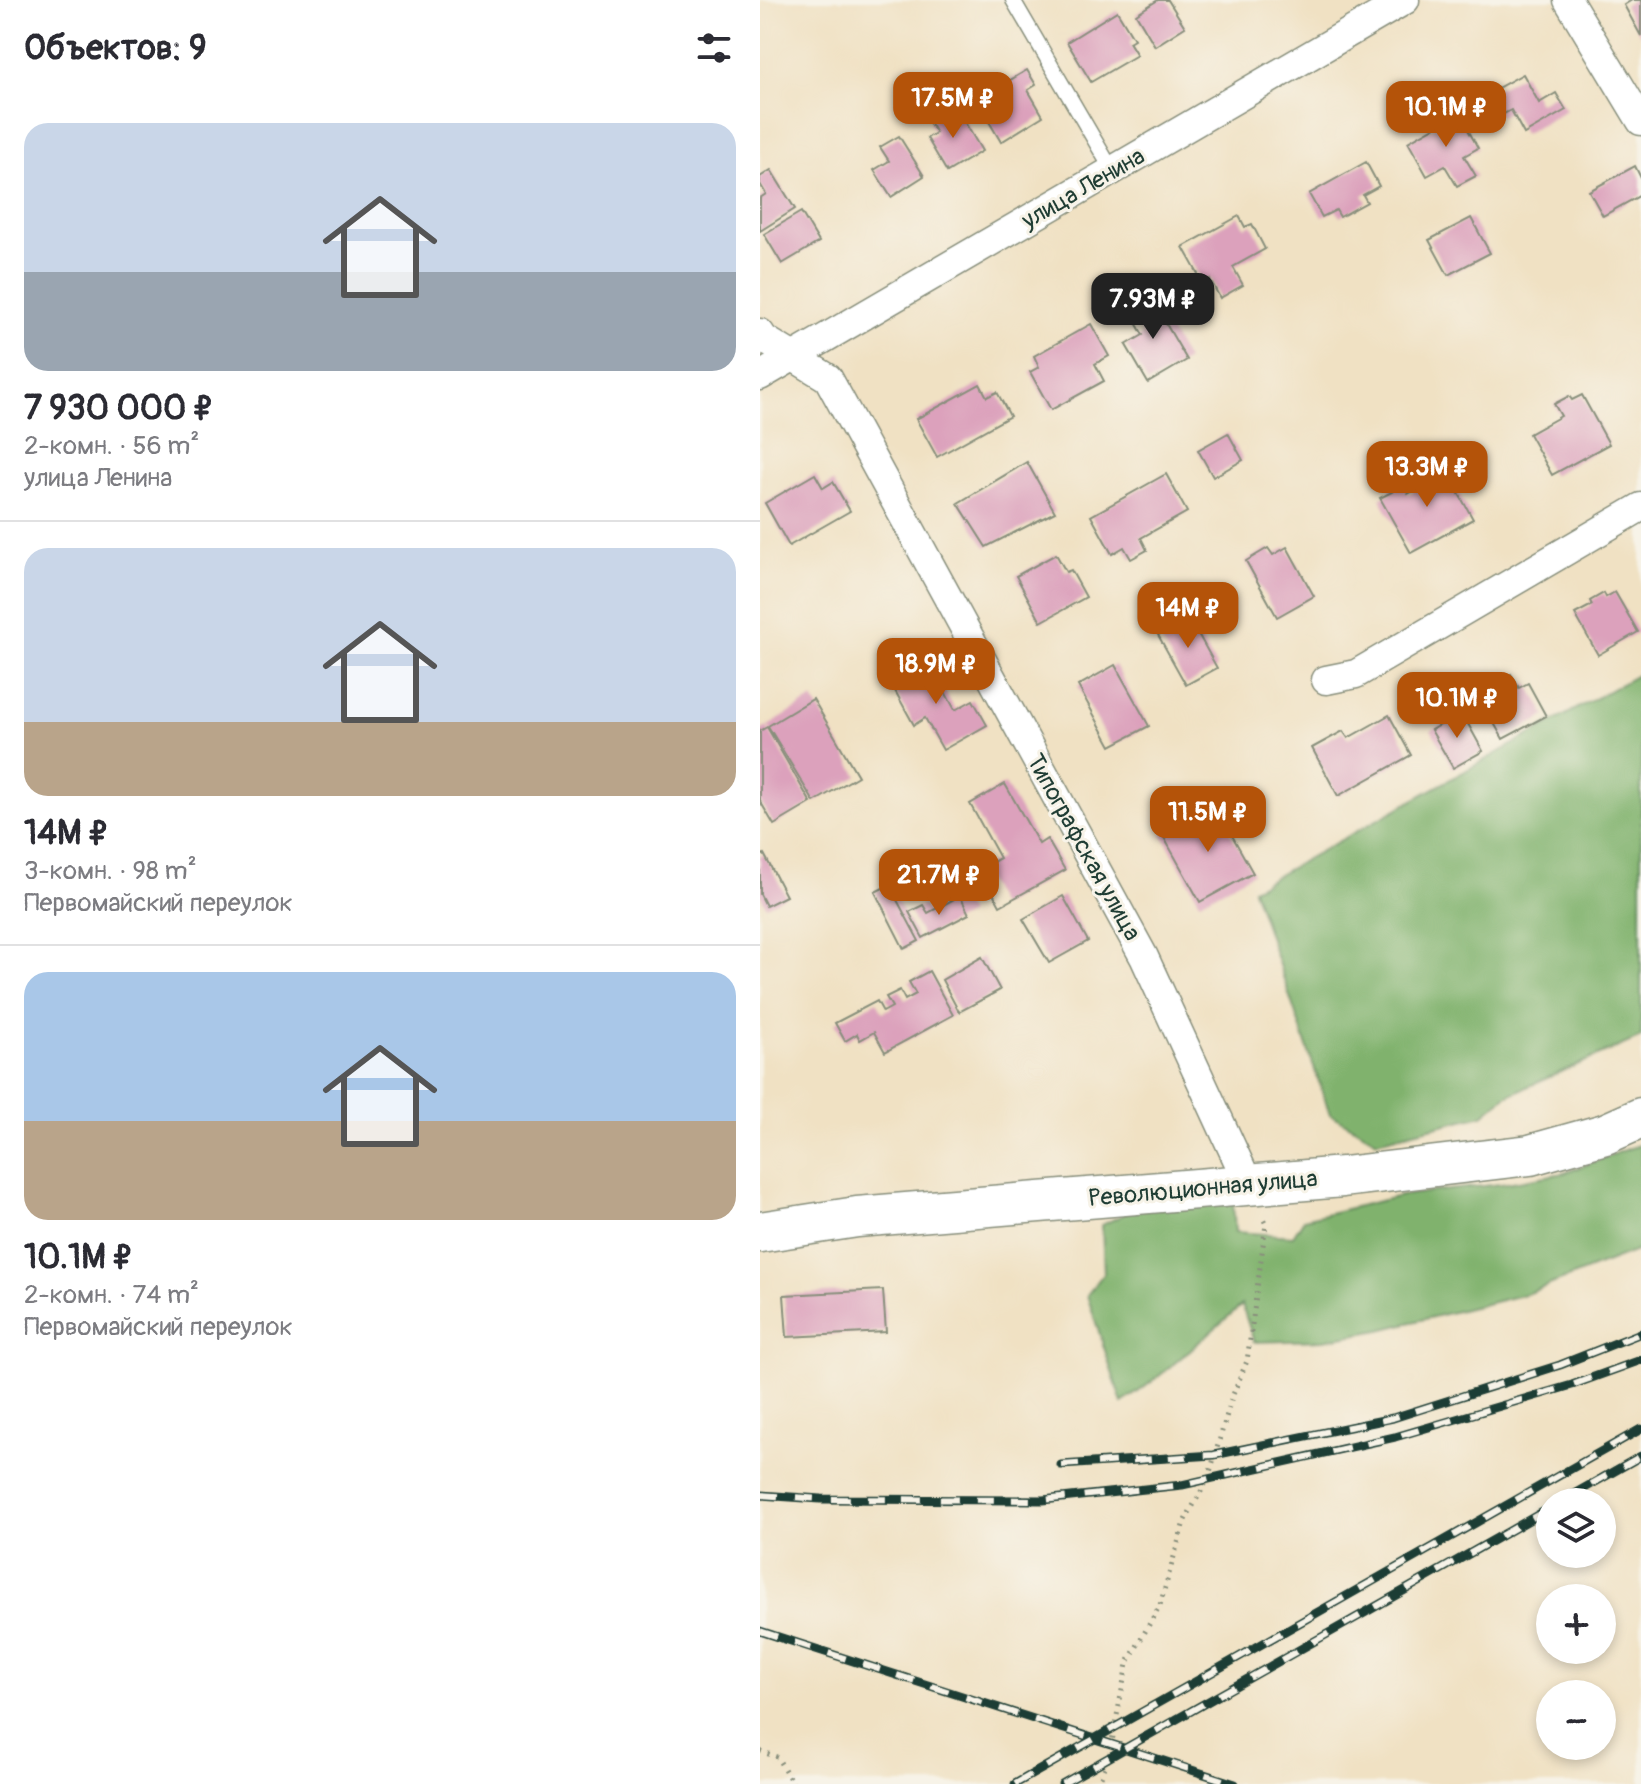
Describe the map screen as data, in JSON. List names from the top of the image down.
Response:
{
  "streets": {
    "main road": ["Революционная улица"],
    "street": ["улица Ленина", "Типографская улица"]
  },
  "crossings": [
    ["улица Ленина", "Типографская улица"],
    ["Типографская улица", "Революционная улица"]
  ],
  "page": {
    "heading": "Объектов: 9",
    "price": [
      "17.5M ₽",
      "10.1M ₽",
      "7.93M ₽",
      "13.3M ₽",
      "14M ₽",
      "18.9M ₽",
      "10.1M ₽",
      "11.5M ₽",
      "21.7M ₽"
    ],
    "list": [
      {
        "name": "7 930 000 ₽",
        "note": "2-комн. · 56 m² · улица Ленина"
      },
      {
        "name": "14M ₽",
        "note": "3-комн. · 98 m² · Первомайский переулок"
      },
      {
        "name": "10.1M ₽",
        "note": "2-комн. · 74 m² · Первомайский переулок"
      }
    ],
    "map_buttons": ["+", "−"]
  }
}
